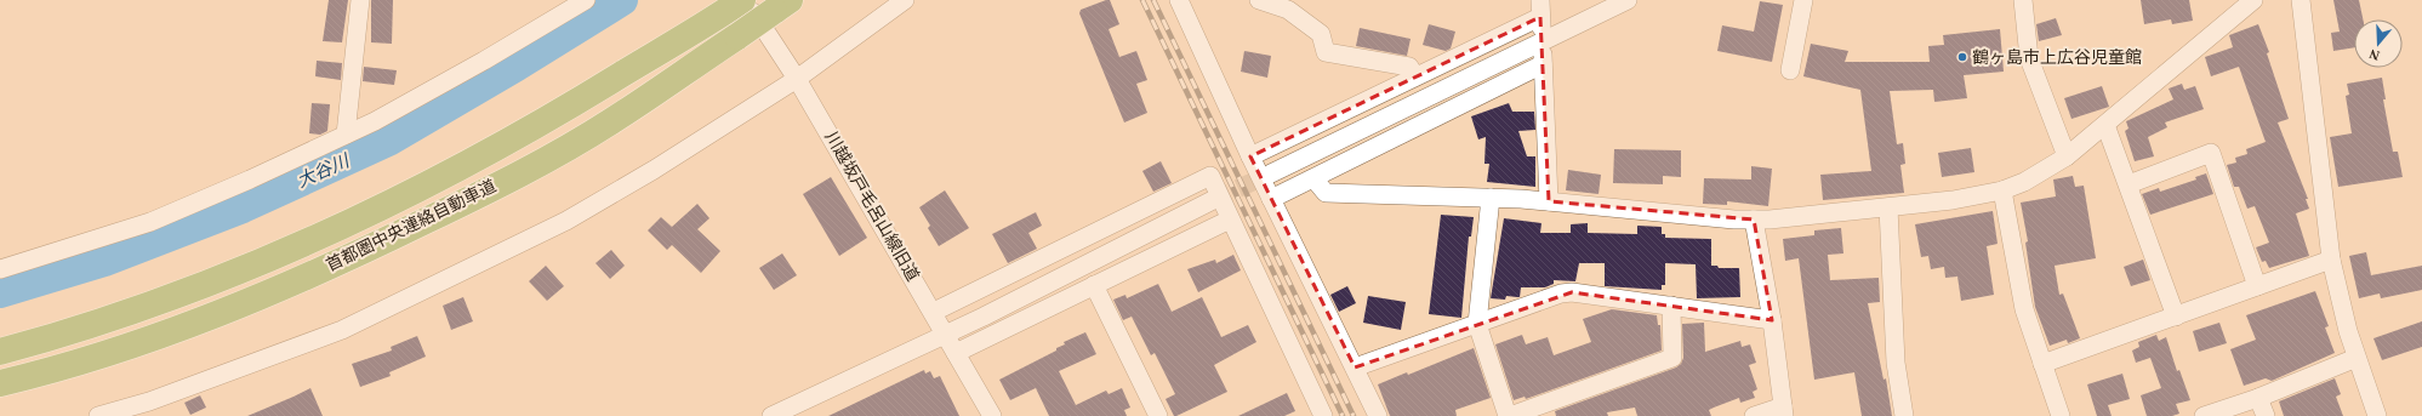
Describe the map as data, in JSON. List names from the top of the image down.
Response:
{
  "streets": {
    "highway": ["首都圏中央連絡自動車道"],
    "street": ["川越坂戸毛呂山線旧道"]
  },
  "crossings": [
    ["川越坂戸毛呂山線旧道", "首都圏中央連絡自動車道"]
  ],
  "water": ["大谷川"],
  "places": ["鶴ヶ島市上広谷児童館"],
  "north": "bottom"
}
